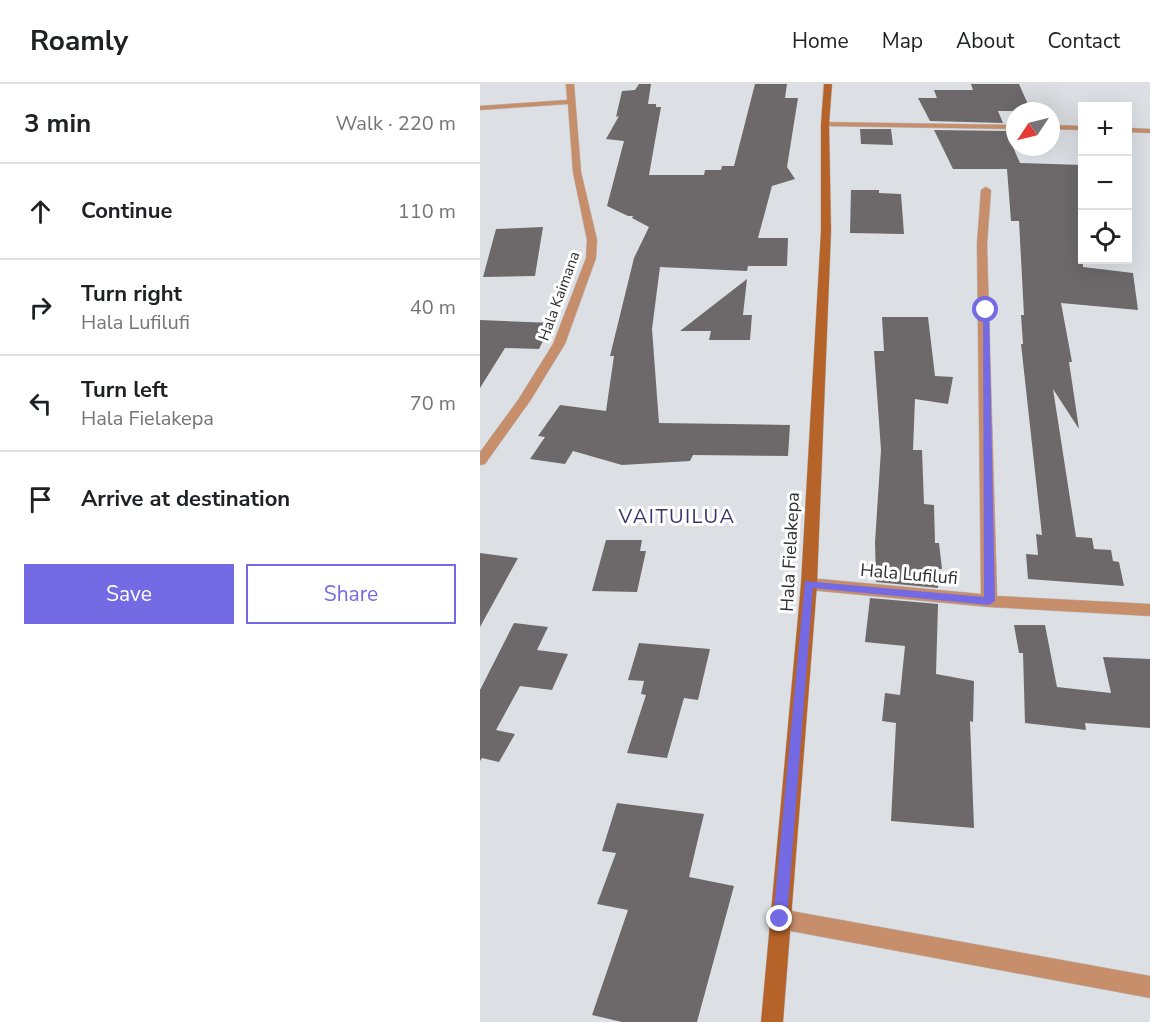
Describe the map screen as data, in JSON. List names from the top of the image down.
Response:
{
  "streets": {
    "street": ["Hala Kaimana", "Hala Fielakepa", "Hala Lufilufi"]
  },
  "crossings": [
    ["Hala Fielakepa", "Hala Lufilufi"]
  ],
  "districts": ["VAITUILUA"],
  "north": "bottom left",
  "page": {
    "header": "Roamly",
    "nav": [
      "Home",
      "Map",
      "About",
      "Contact"
    ],
    "heading": ["3 min", "Walk · 220 m"],
    "map_buttons": ["+", "−"],
    "list": [
      ["Continue", "110 m"],
      ["Turn right", "Hala Lufilufi", "40 m"],
      ["Turn left", "Hala Fielakepa", "70 m"],
      "Arrive at destination"
    ],
    "buttons": ["Save", "Share"]
  }
}
